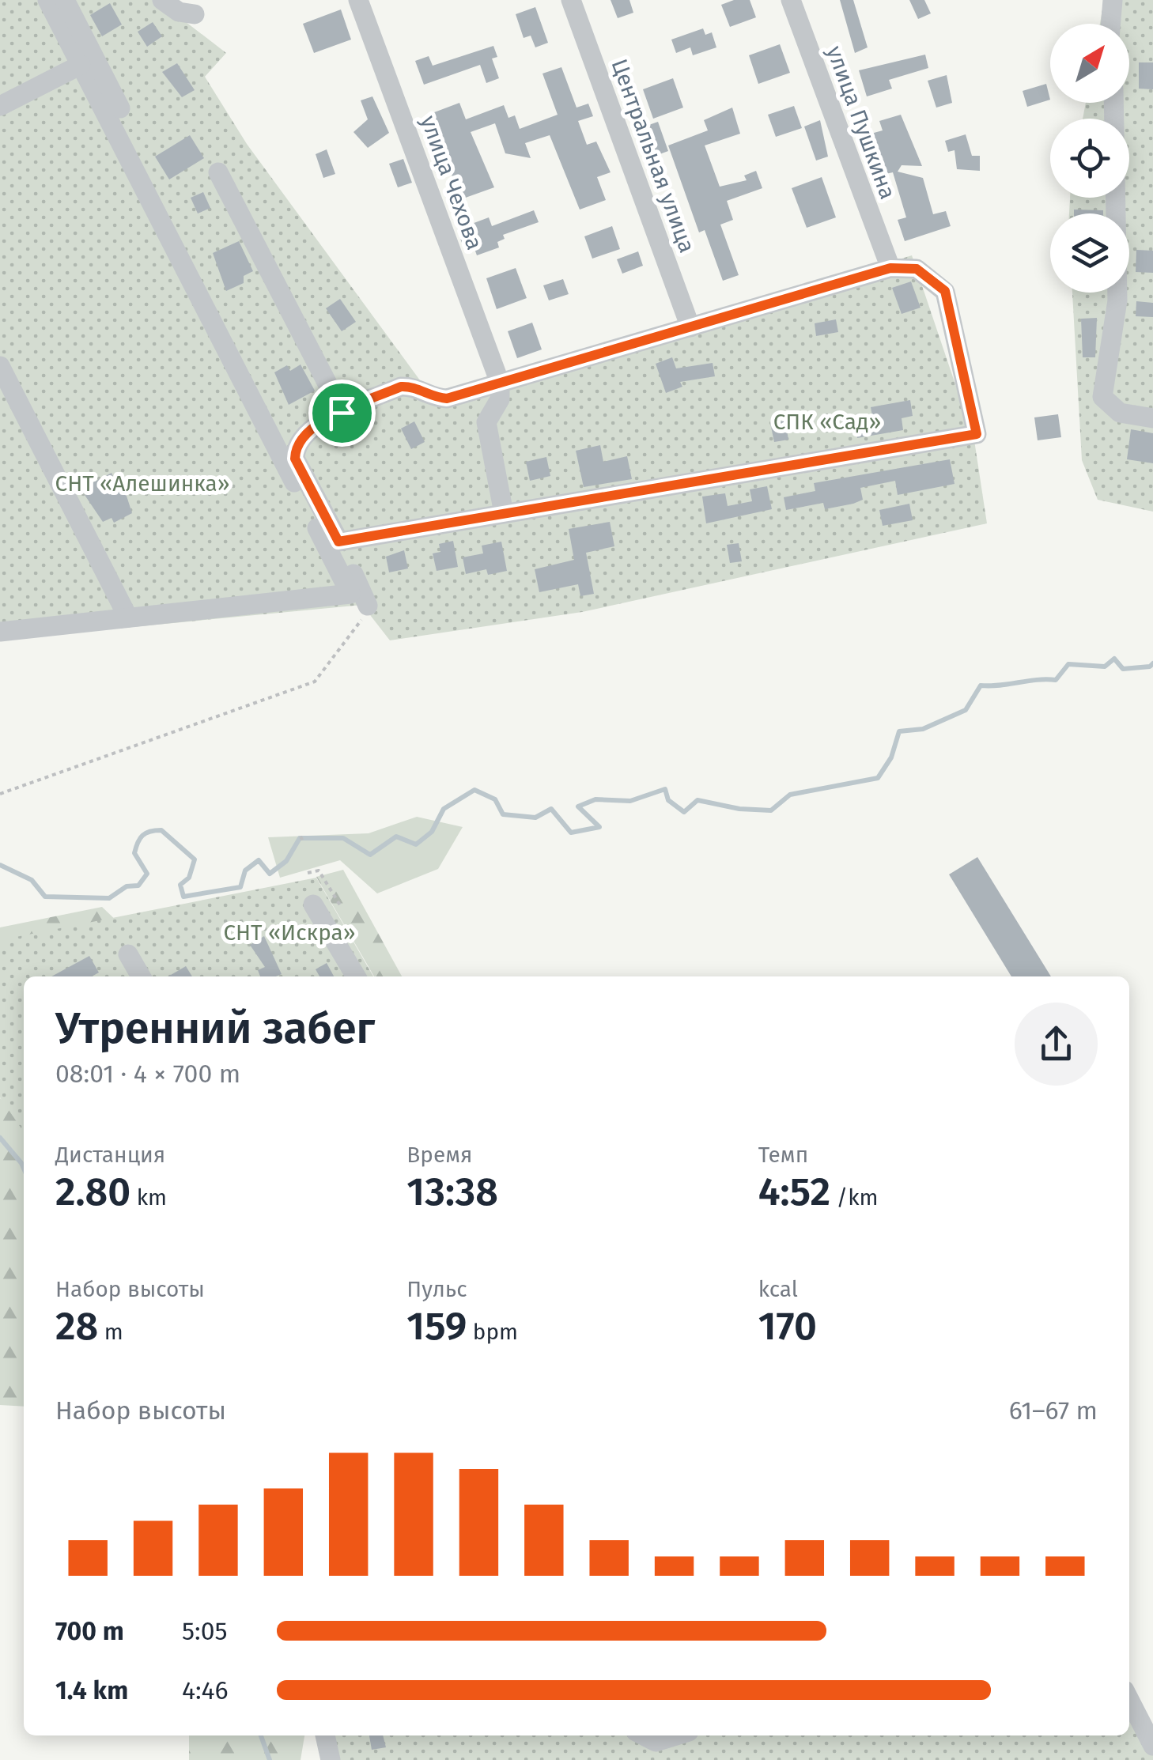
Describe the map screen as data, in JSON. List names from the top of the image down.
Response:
{
  "streets": {
    "street": ["улица Пушкина", "Центральная улица", "улица Чехова"]
  },
  "parks": ["СПК «Сад»", "СНТ «Алешинка»", "СНТ «Искра»"],
  "north": "top right",
  "page": {
    "heading": ["Утренний забег", "08:01 · 4 × 700 m"],
    "stats": [
      ["Дистанция", "2.80 km"],
      ["Время", "13:38"],
      ["Темп", "4:52 /km"],
      ["Набор высоты", "28 m"],
      ["Пульс", "159 bpm"],
      ["kcal", "170"]
    ],
    "chart": ["Набор высоты", "61–67 m"],
    "list": [
      {
        "name": "700 m",
        "note": "5:05"
      },
      {
        "name": "1.4 km",
        "note": "4:46"
      }
    ]
  }
}
